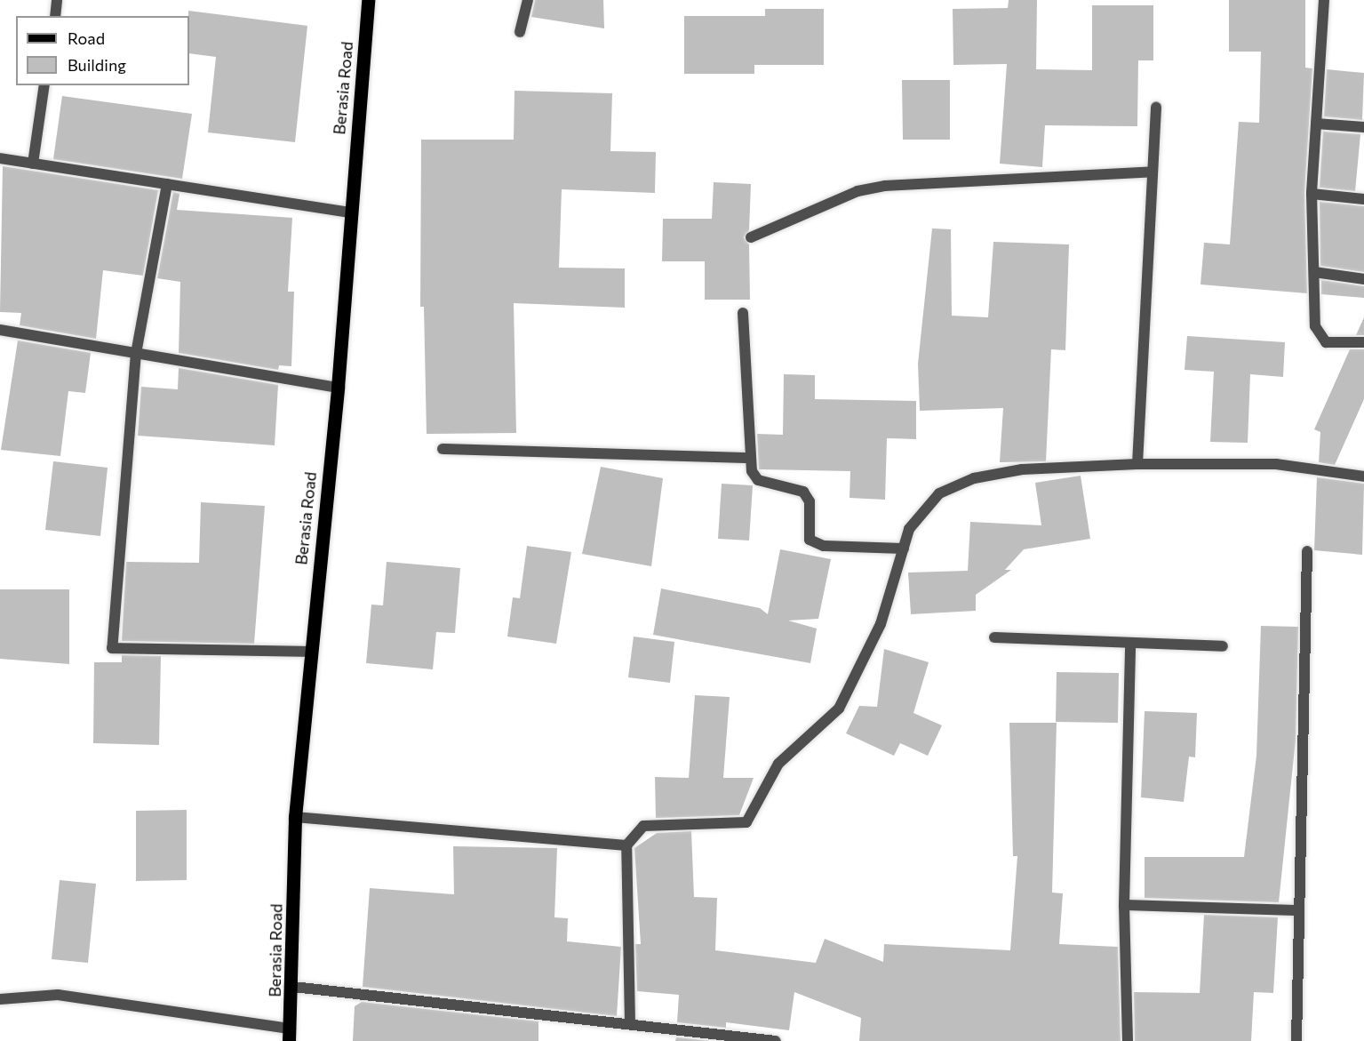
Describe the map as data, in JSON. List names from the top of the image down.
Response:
{
  "streets": {
    "main road": ["Berasia Road"]
  },
  "legend": ["Road", "Building"]
}
